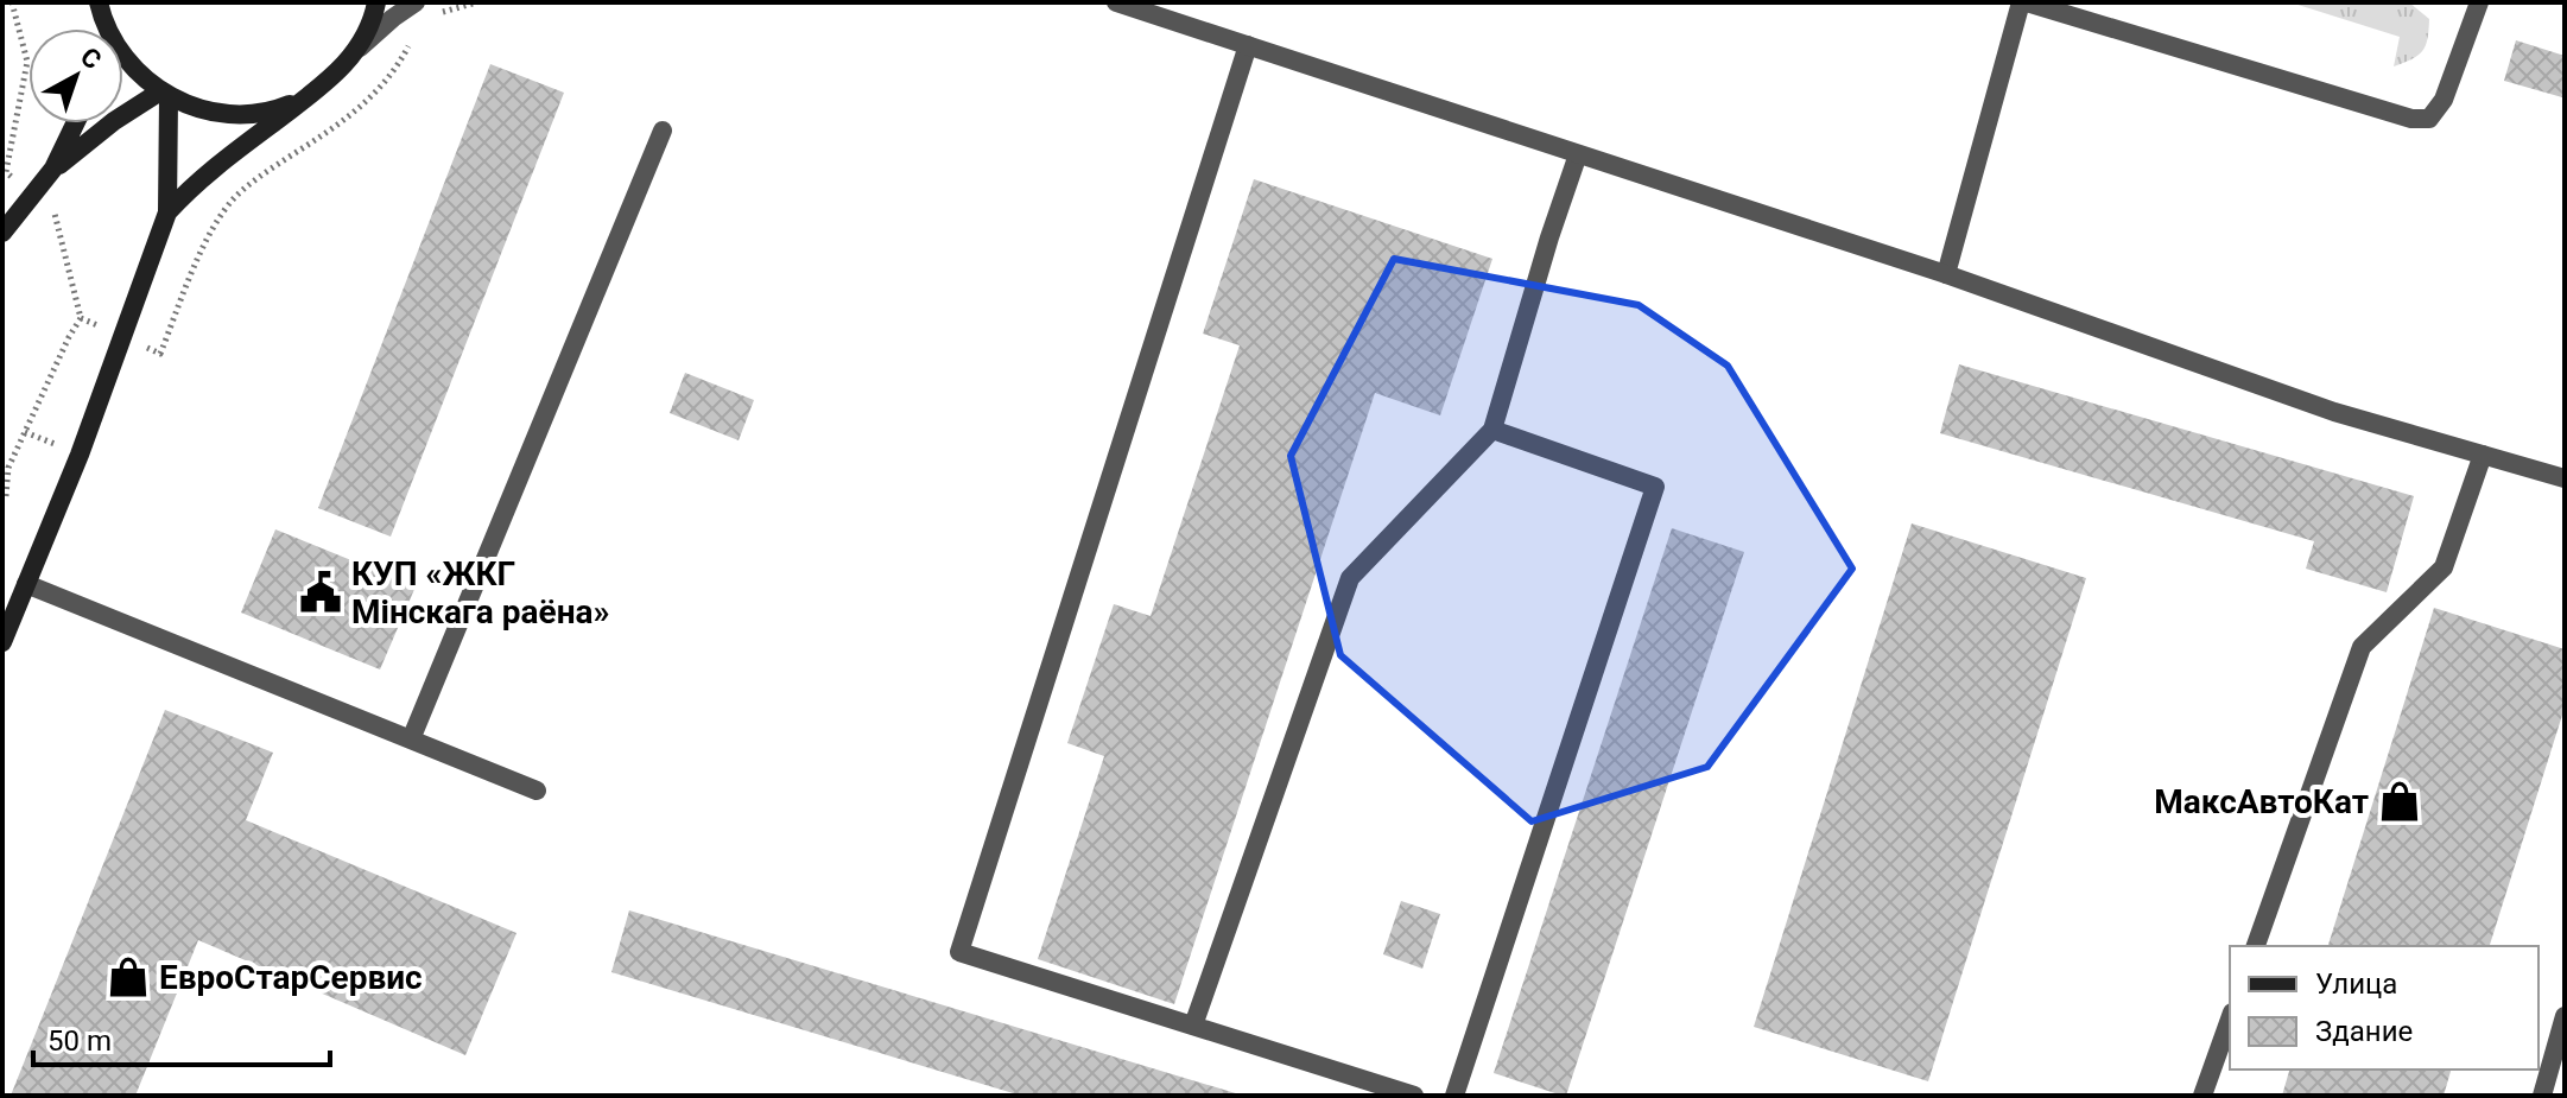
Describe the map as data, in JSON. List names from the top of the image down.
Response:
{
  "places": {
    "public building": ["КУП «ЖКГ Мінскага раёна»"],
    "shop": ["МаксАвтоКат", "ЕвроСтарСервис"]
  },
  "legend": ["Улица", "Здание"],
  "scale_bar": "50 m",
  "north": "top right"
}
